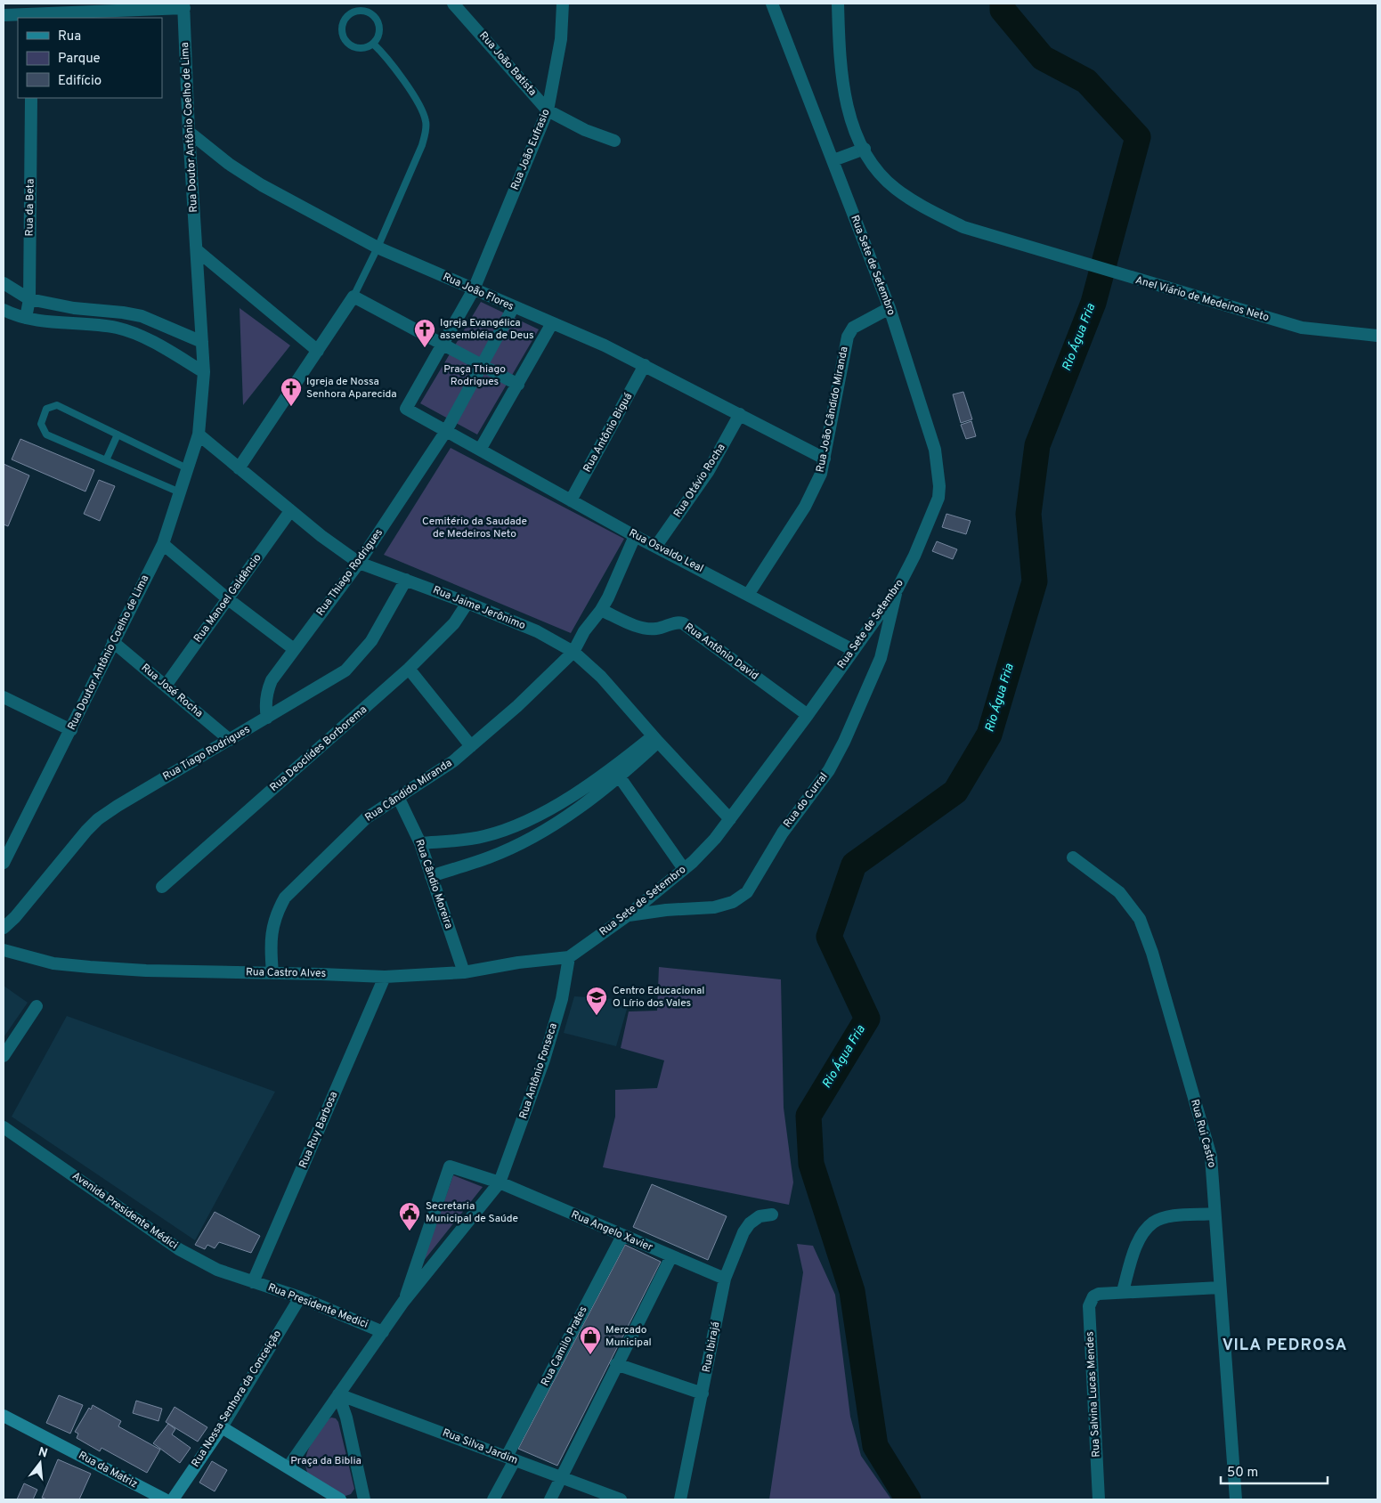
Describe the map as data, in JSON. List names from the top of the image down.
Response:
{
  "streets": {
    "main road": ["Rua Nossa Senhora da Conceição", "Rua da Matriz"],
    "street": [
      "Rua João Batista",
      "Rua Doutor Antônio Coelho de Lima",
      "Rua João Eufrasio",
      "Rua da Beta",
      "Rua Sete de Setembro",
      "Rua João Flores",
      "Anel Viário de Medeiros Neto",
      "Rua João Cândido Miranda",
      "Rua Antônio Biguá",
      "Rua Otávio Rocha",
      "Rua Osvaldo Leal",
      "Rua Thiago Rodrigues",
      "Rua Manoel Galdêncio",
      "Rua Jaime Jerônimo",
      "Rua Antônio David",
      "Rua José Rocha",
      "Rua Deoclides Borborema",
      "Rua Tiago Rodrigues",
      "Rua Cândido Miranda",
      "Rua do Curral",
      "Rua Cândio Moreira",
      "Rua Castro Alves",
      "Rua Antônio Fonseca",
      "Rua Ruy Barbosa",
      "Rua Rui Castro",
      "Avenida Presidente Médici",
      "Rua Angelo Xavier",
      "Rua Presidente Medici",
      "Rua Camilo Prates",
      "Rua Ibirajá",
      "Rua Salvina Lucas Mendes",
      "Rua Silva Jardim"
    ]
  },
  "crossings": [
    ["Rua João Batista", "Rua João Eufrasio"],
    ["Rua Doutor Antônio Coelho de Lima", "Rua João Flores"],
    ["Rua Doutor Antônio Coelho de Lima", "Rua Jaime Jerônimo"],
    ["Rua Doutor Antônio Coelho de Lima", "Rua José Rocha"],
    ["Rua João Eufrasio", "Rua João Flores"],
    ["Rua Sete de Setembro", "Rua João Cândido Miranda"],
    ["Rua Sete de Setembro", "Rua Osvaldo Leal"],
    ["Rua Sete de Setembro", "Rua Jaime Jerônimo"],
    ["Rua Sete de Setembro", "Rua Antônio David"],
    ["Rua Sete de Setembro", "Rua do Curral"],
    ["Rua Sete de Setembro", "Rua Castro Alves"],
    ["Rua Sete de Setembro", "Rua Antônio Fonseca"],
    ["Rua João Flores", "Rua João Cândido Miranda"],
    ["Rua João Flores", "Rua Antônio Biguá"],
    ["Rua João Flores", "Rua Otávio Rocha"],
    ["Rua João Cândido Miranda", "Rua Osvaldo Leal"],
    ["Rua Antônio Biguá", "Rua Osvaldo Leal"],
    ["Rua Otávio Rocha", "Rua Osvaldo Leal"],
    ["Rua Osvaldo Leal", "Rua Cândido Miranda"],
    ["Rua Thiago Rodrigues", "Rua Jaime Jerônimo"],
    ["Rua Thiago Rodrigues", "Rua Tiago Rodrigues"],
    ["Rua Manoel Galdêncio", "Rua Jaime Jerônimo"],
    ["Rua Manoel Galdêncio", "Rua José Rocha"],
    ["Rua Jaime Jerônimo", "Rua Deoclides Borborema"],
    ["Rua Jaime Jerônimo", "Rua Tiago Rodrigues"],
    ["Rua Jaime Jerônimo", "Rua Cândido Miranda"],
    ["Rua Antônio David", "Rua Cândido Miranda"],
    ["Rua José Rocha", "Rua Tiago Rodrigues"],
    ["Rua Cândido Miranda", "Rua Cândio Moreira"],
    ["Rua Cândido Miranda", "Rua Castro Alves"],
    ["Rua Cândio Moreira", "Rua Castro Alves"],
    ["Rua Castro Alves", "Rua Antônio Fonseca"],
    ["Rua Castro Alves", "Rua Ruy Barbosa"],
    ["Rua Antônio Fonseca", "Rua Angelo Xavier"],
    ["Rua Ruy Barbosa", "Avenida Presidente Médici"],
    ["Rua Ruy Barbosa", "Rua Presidente Medici"],
    ["Avenida Presidente Médici", "Rua Presidente Medici"],
    ["Rua Angelo Xavier", "Rua Camilo Prates"],
    ["Rua Angelo Xavier", "Rua Ibirajá"],
    ["Rua Presidente Medici", "Rua Nossa Senhora da Conceição"],
    ["Rua Camilo Prates", "Rua Silva Jardim"]
  ],
  "districts": ["VILA PEDROSA"],
  "water": ["Rio Água Fria"],
  "parks": ["Praça Thiago Rodrigues", "Cemitério da Saudade de Medeiros Neto", "Praça da Biblia"],
  "places": {
    "church": ["Igreja Evangélica assembléia de Deus", "Igreja de Nossa Senhora Aparecida"],
    "school or university": ["Centro Educacional O Lírio dos Vales"],
    "public building": ["Secretaria Municipal de Saúde"],
    "shop": ["Mercado Municipal"]
  },
  "legend": ["Rua", "Parque", "Edifício"],
  "scale_bar": "50 m",
  "north": "top"
}
